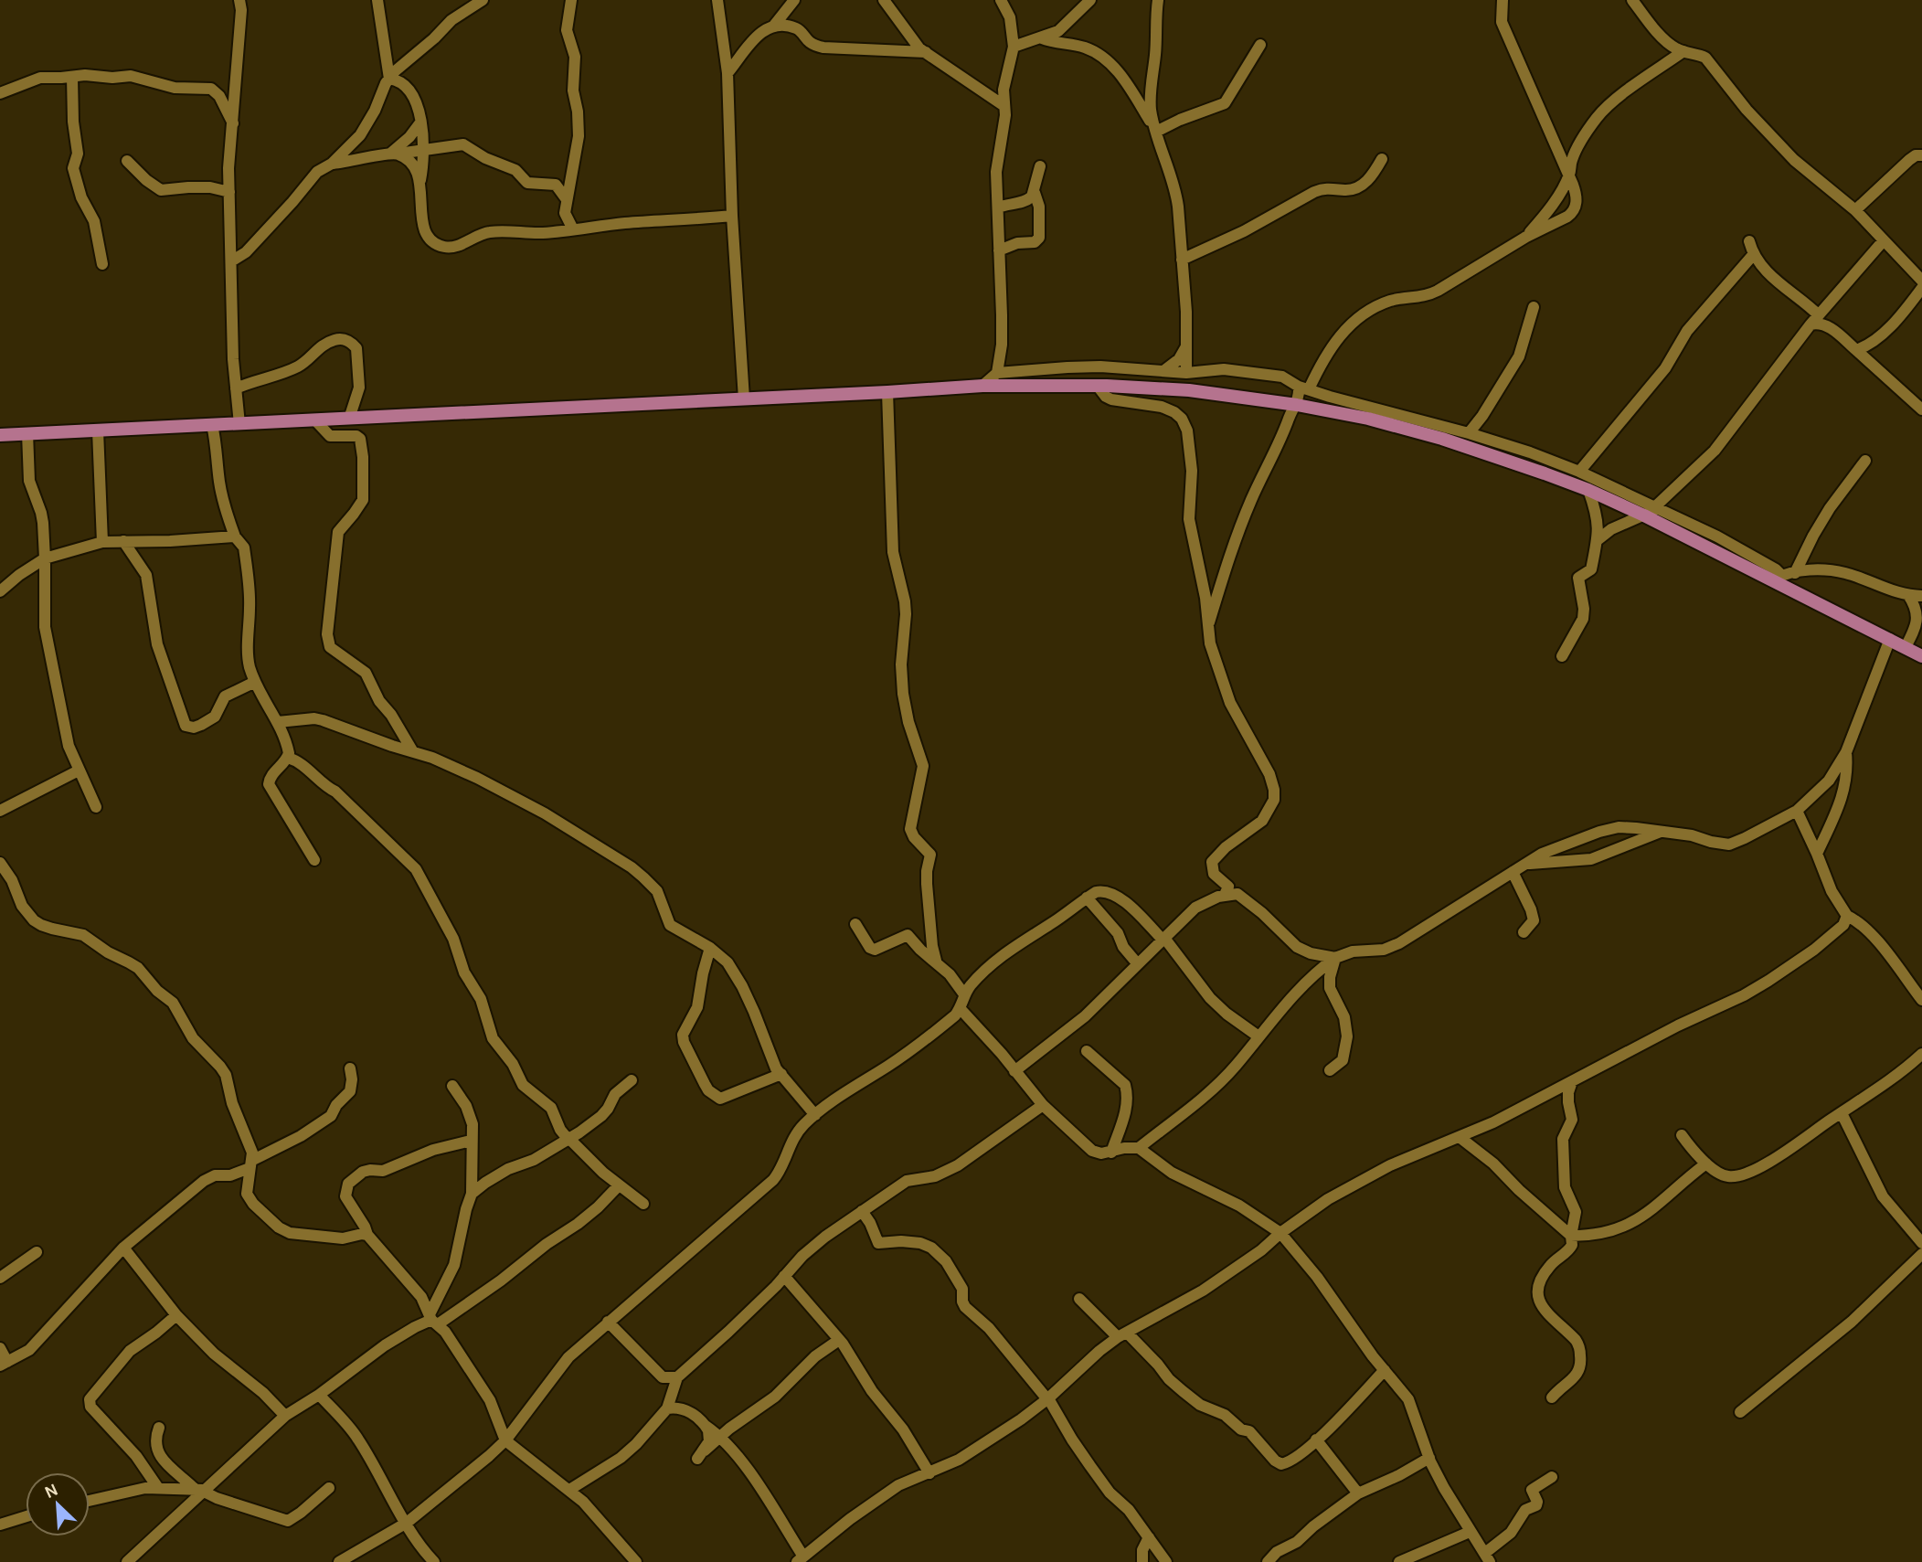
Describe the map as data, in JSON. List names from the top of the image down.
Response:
{
  "north": "top left"
}
